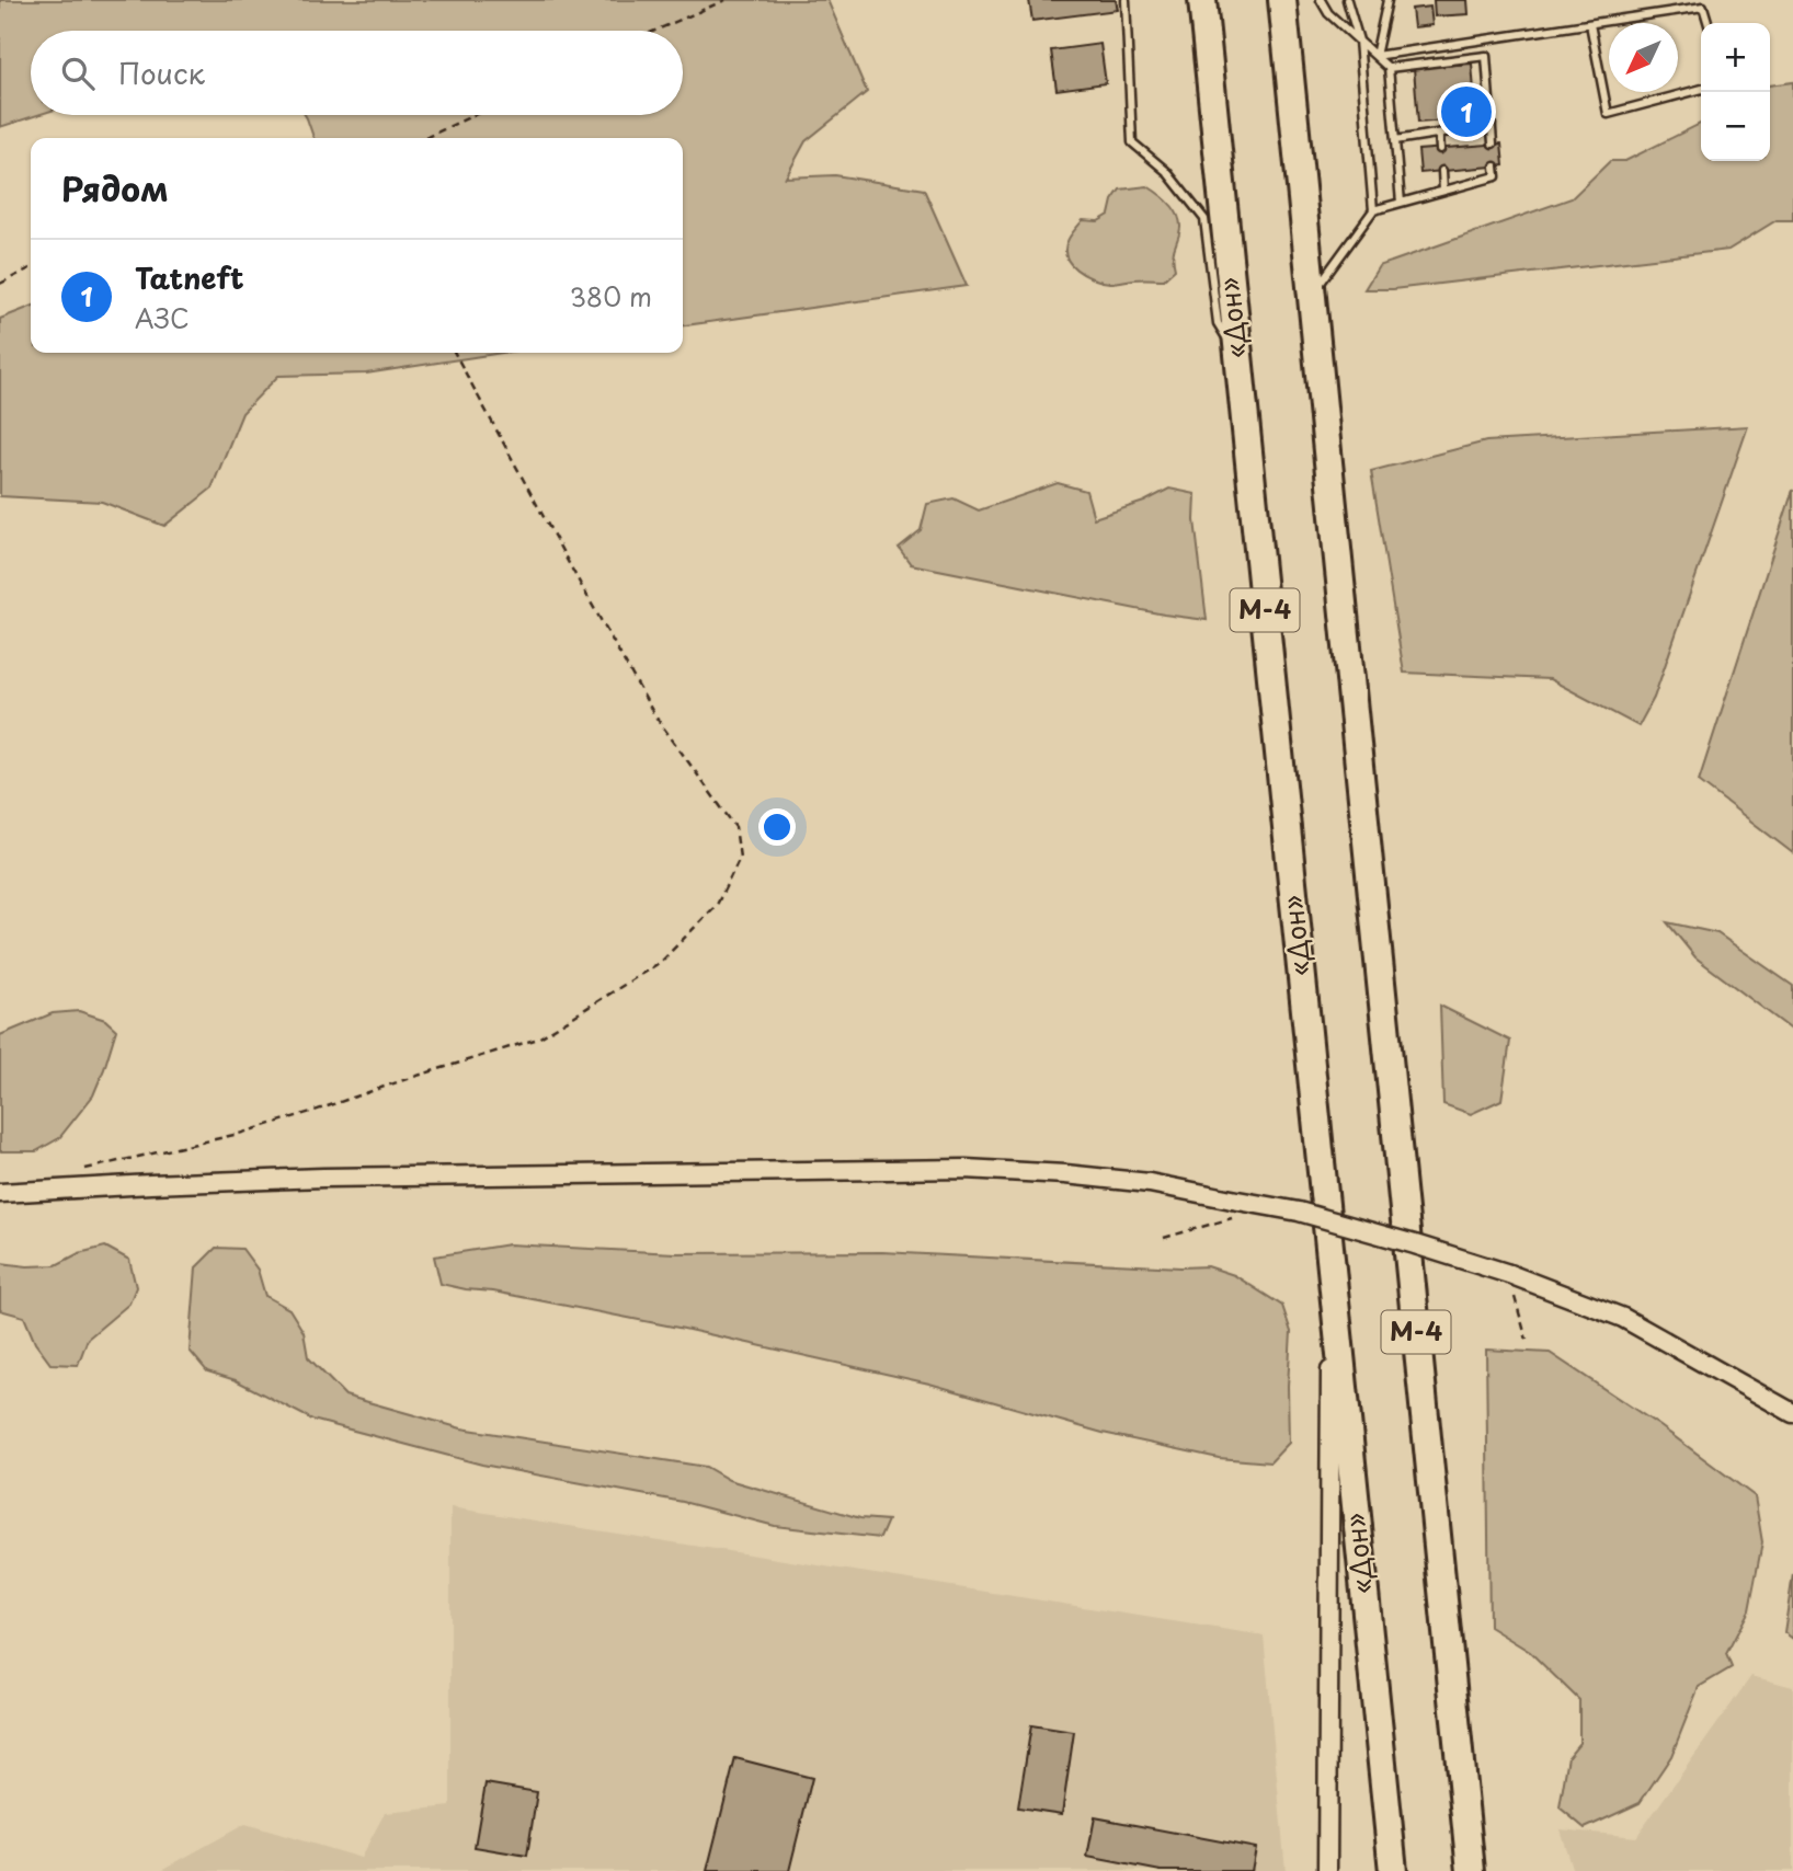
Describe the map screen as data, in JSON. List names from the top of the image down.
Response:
{
  "streets": {
    "highway": ["«Дон»", "М-4"]
  },
  "north": "bottom left",
  "page": {
    "map_buttons": ["+", "−"],
    "search": "Поиск",
    "pins": "1",
    "heading": "Рядом",
    "list": [
      {
        "mark": "1",
        "name": "Tatneft",
        "note": "АЗС",
        "value": "380 m"
      }
    ]
  }
}
